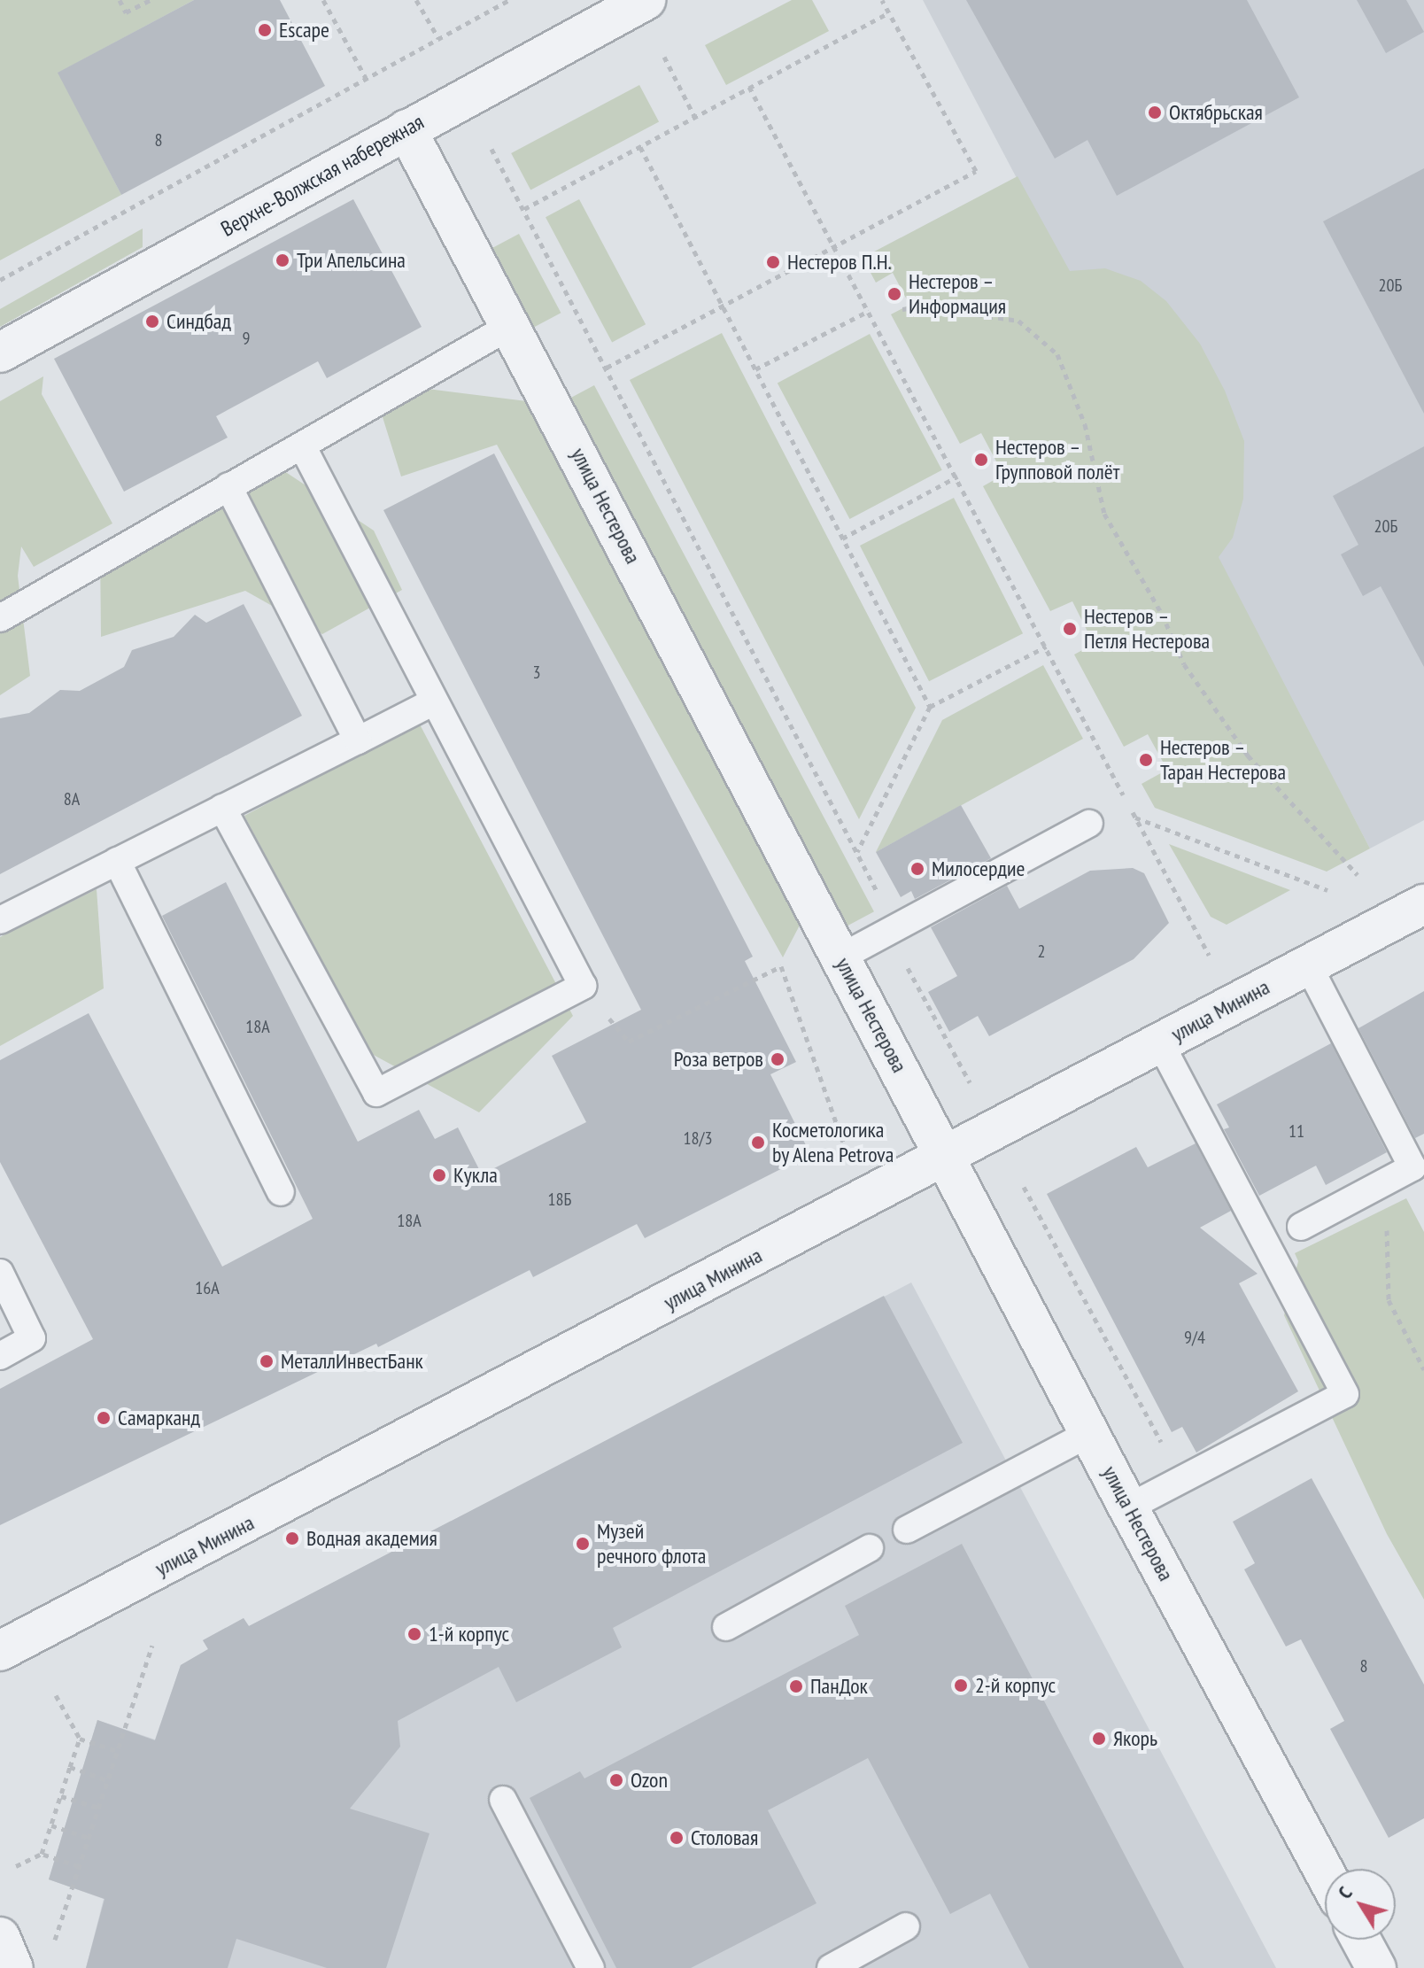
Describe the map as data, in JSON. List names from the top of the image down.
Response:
{
  "streets": {
    "street": ["Верхне-Волжская набережная", "улица Нестерова", "улица Минина"]
  },
  "crossings": [
    ["Верхне-Волжская набережная", "улица Нестерова"],
    ["улица Нестерова", "улица Минина"]
  ],
  "places": [
    "Escape",
    "Октябрьская",
    "Три Апельсина",
    "Нестеров П.Н.",
    "Нестеров – Информация",
    "Синдбад",
    "Нестеров – Групповой полёт",
    "Нестеров – Петля Нестерова",
    "Нестеров – Таран Нестерова",
    "Милосердие",
    "Роза ветров",
    "Косметологика by Alena Petrova",
    "Кукла",
    "МеталлИнвестБанк",
    "Самарканд",
    "Водная академия",
    "Музей речного флота",
    "1-й корпус",
    "2-й корпус",
    "ПанДок",
    "Якорь",
    "Ozon",
    "Столовая"
  ],
  "house_numbers": [
    "8",
    "20Б",
    "9",
    "20Б",
    "3",
    "8А",
    "2",
    "18А",
    "11",
    "18/3",
    "18Б",
    "18А",
    "16А",
    "9/4",
    "8"
  ],
  "north": "top left"
}
